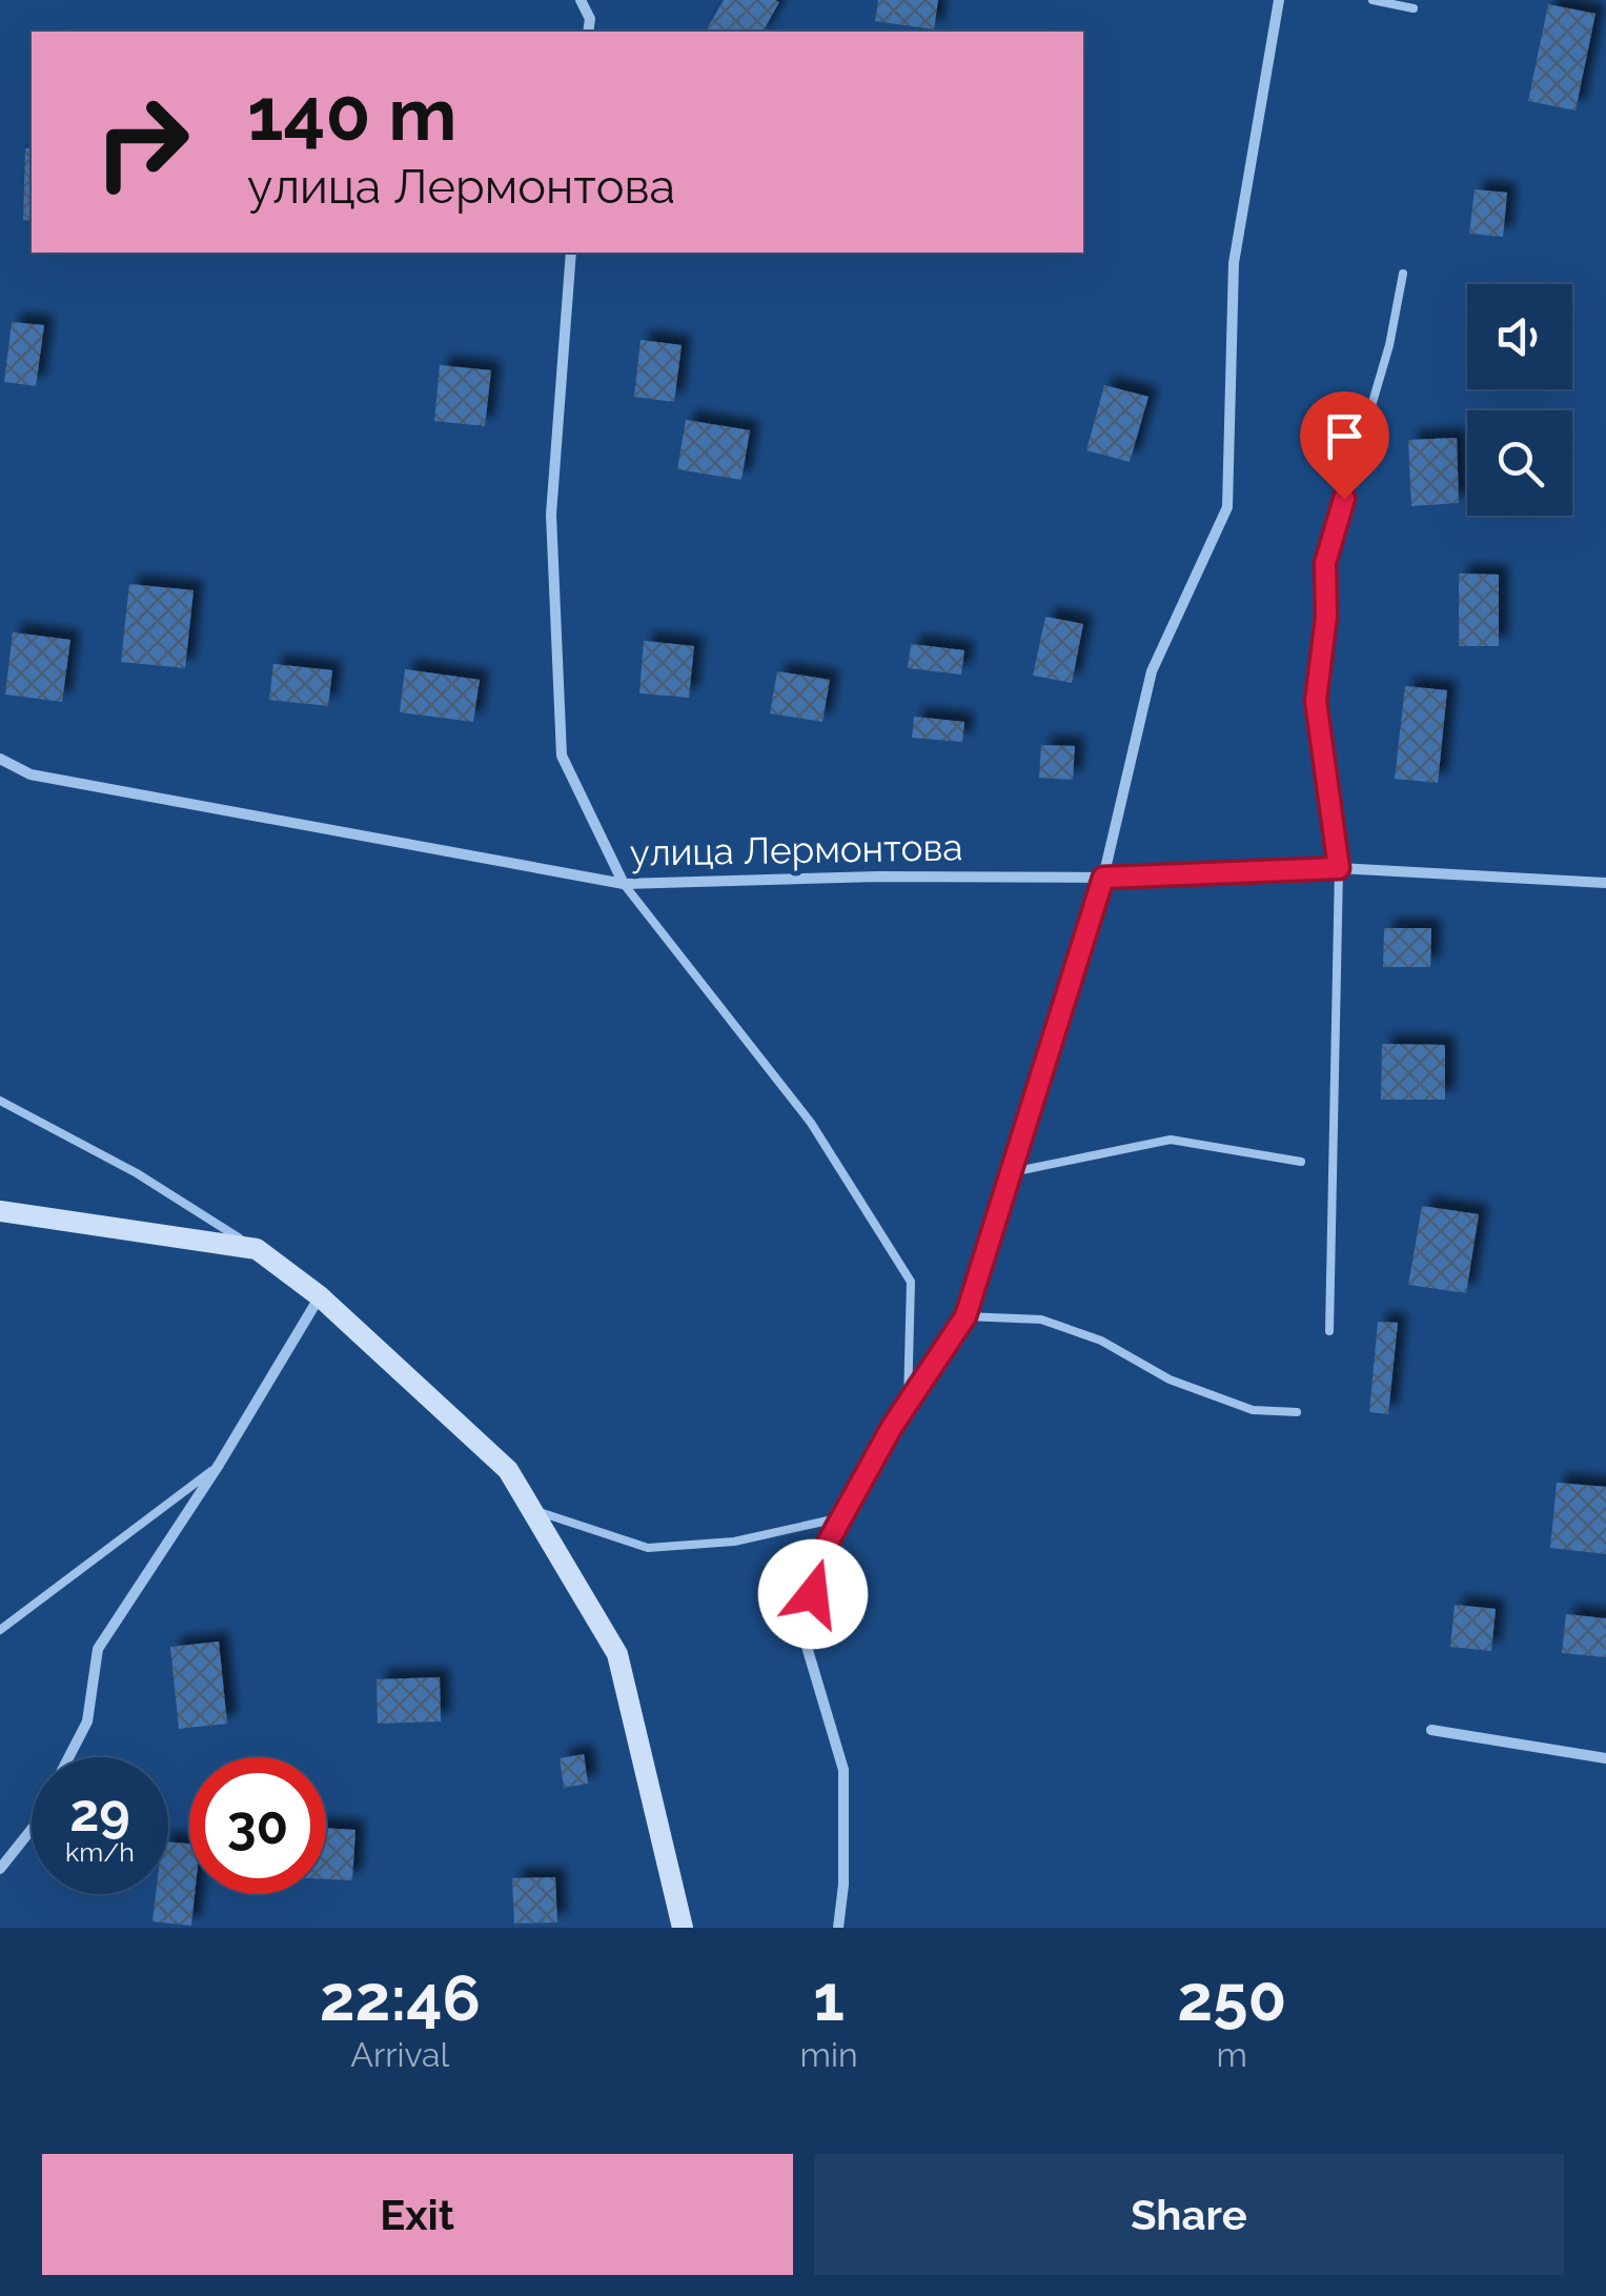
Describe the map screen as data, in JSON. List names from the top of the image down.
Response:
{
  "streets": {
    "street": ["улица Лермонтова"]
  },
  "page": {
    "turn": ["140 m", "улица Лермонтова"],
    "speed": "29 km/h",
    "limit": "30",
    "eta": [
      "22:46",
      "Arrival",
      "1",
      "min",
      "250",
      "m"
    ],
    "buttons": ["Exit", "Share"]
  }
}
